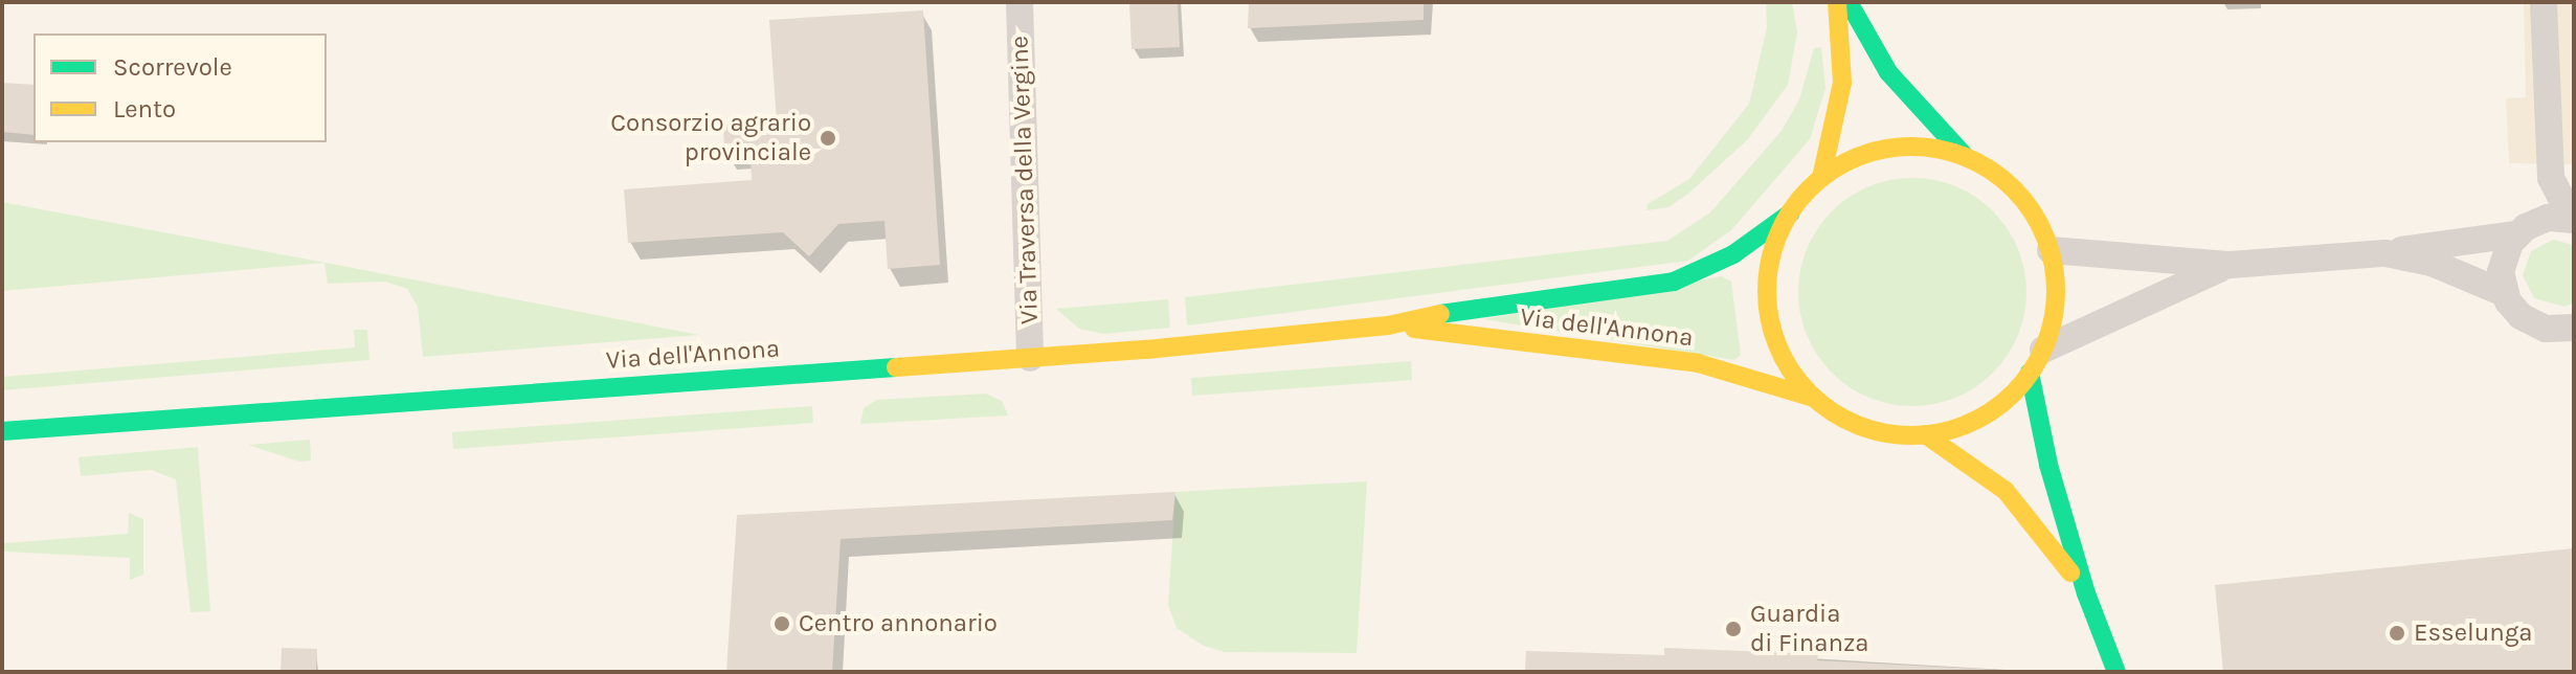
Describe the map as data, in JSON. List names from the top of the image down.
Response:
{
  "streets": {
    "street": ["Via Traversa della Vergine", "Via dell'Annona"]
  },
  "crossings": [
    ["Via Traversa della Vergine", "Via dell'Annona"]
  ],
  "places": [
    "Consorzio agrario provinciale",
    "Centro annonario",
    "Guardia di Finanza",
    "Esselunga"
  ],
  "legend": ["Scorrevole", "Lento"]
}
